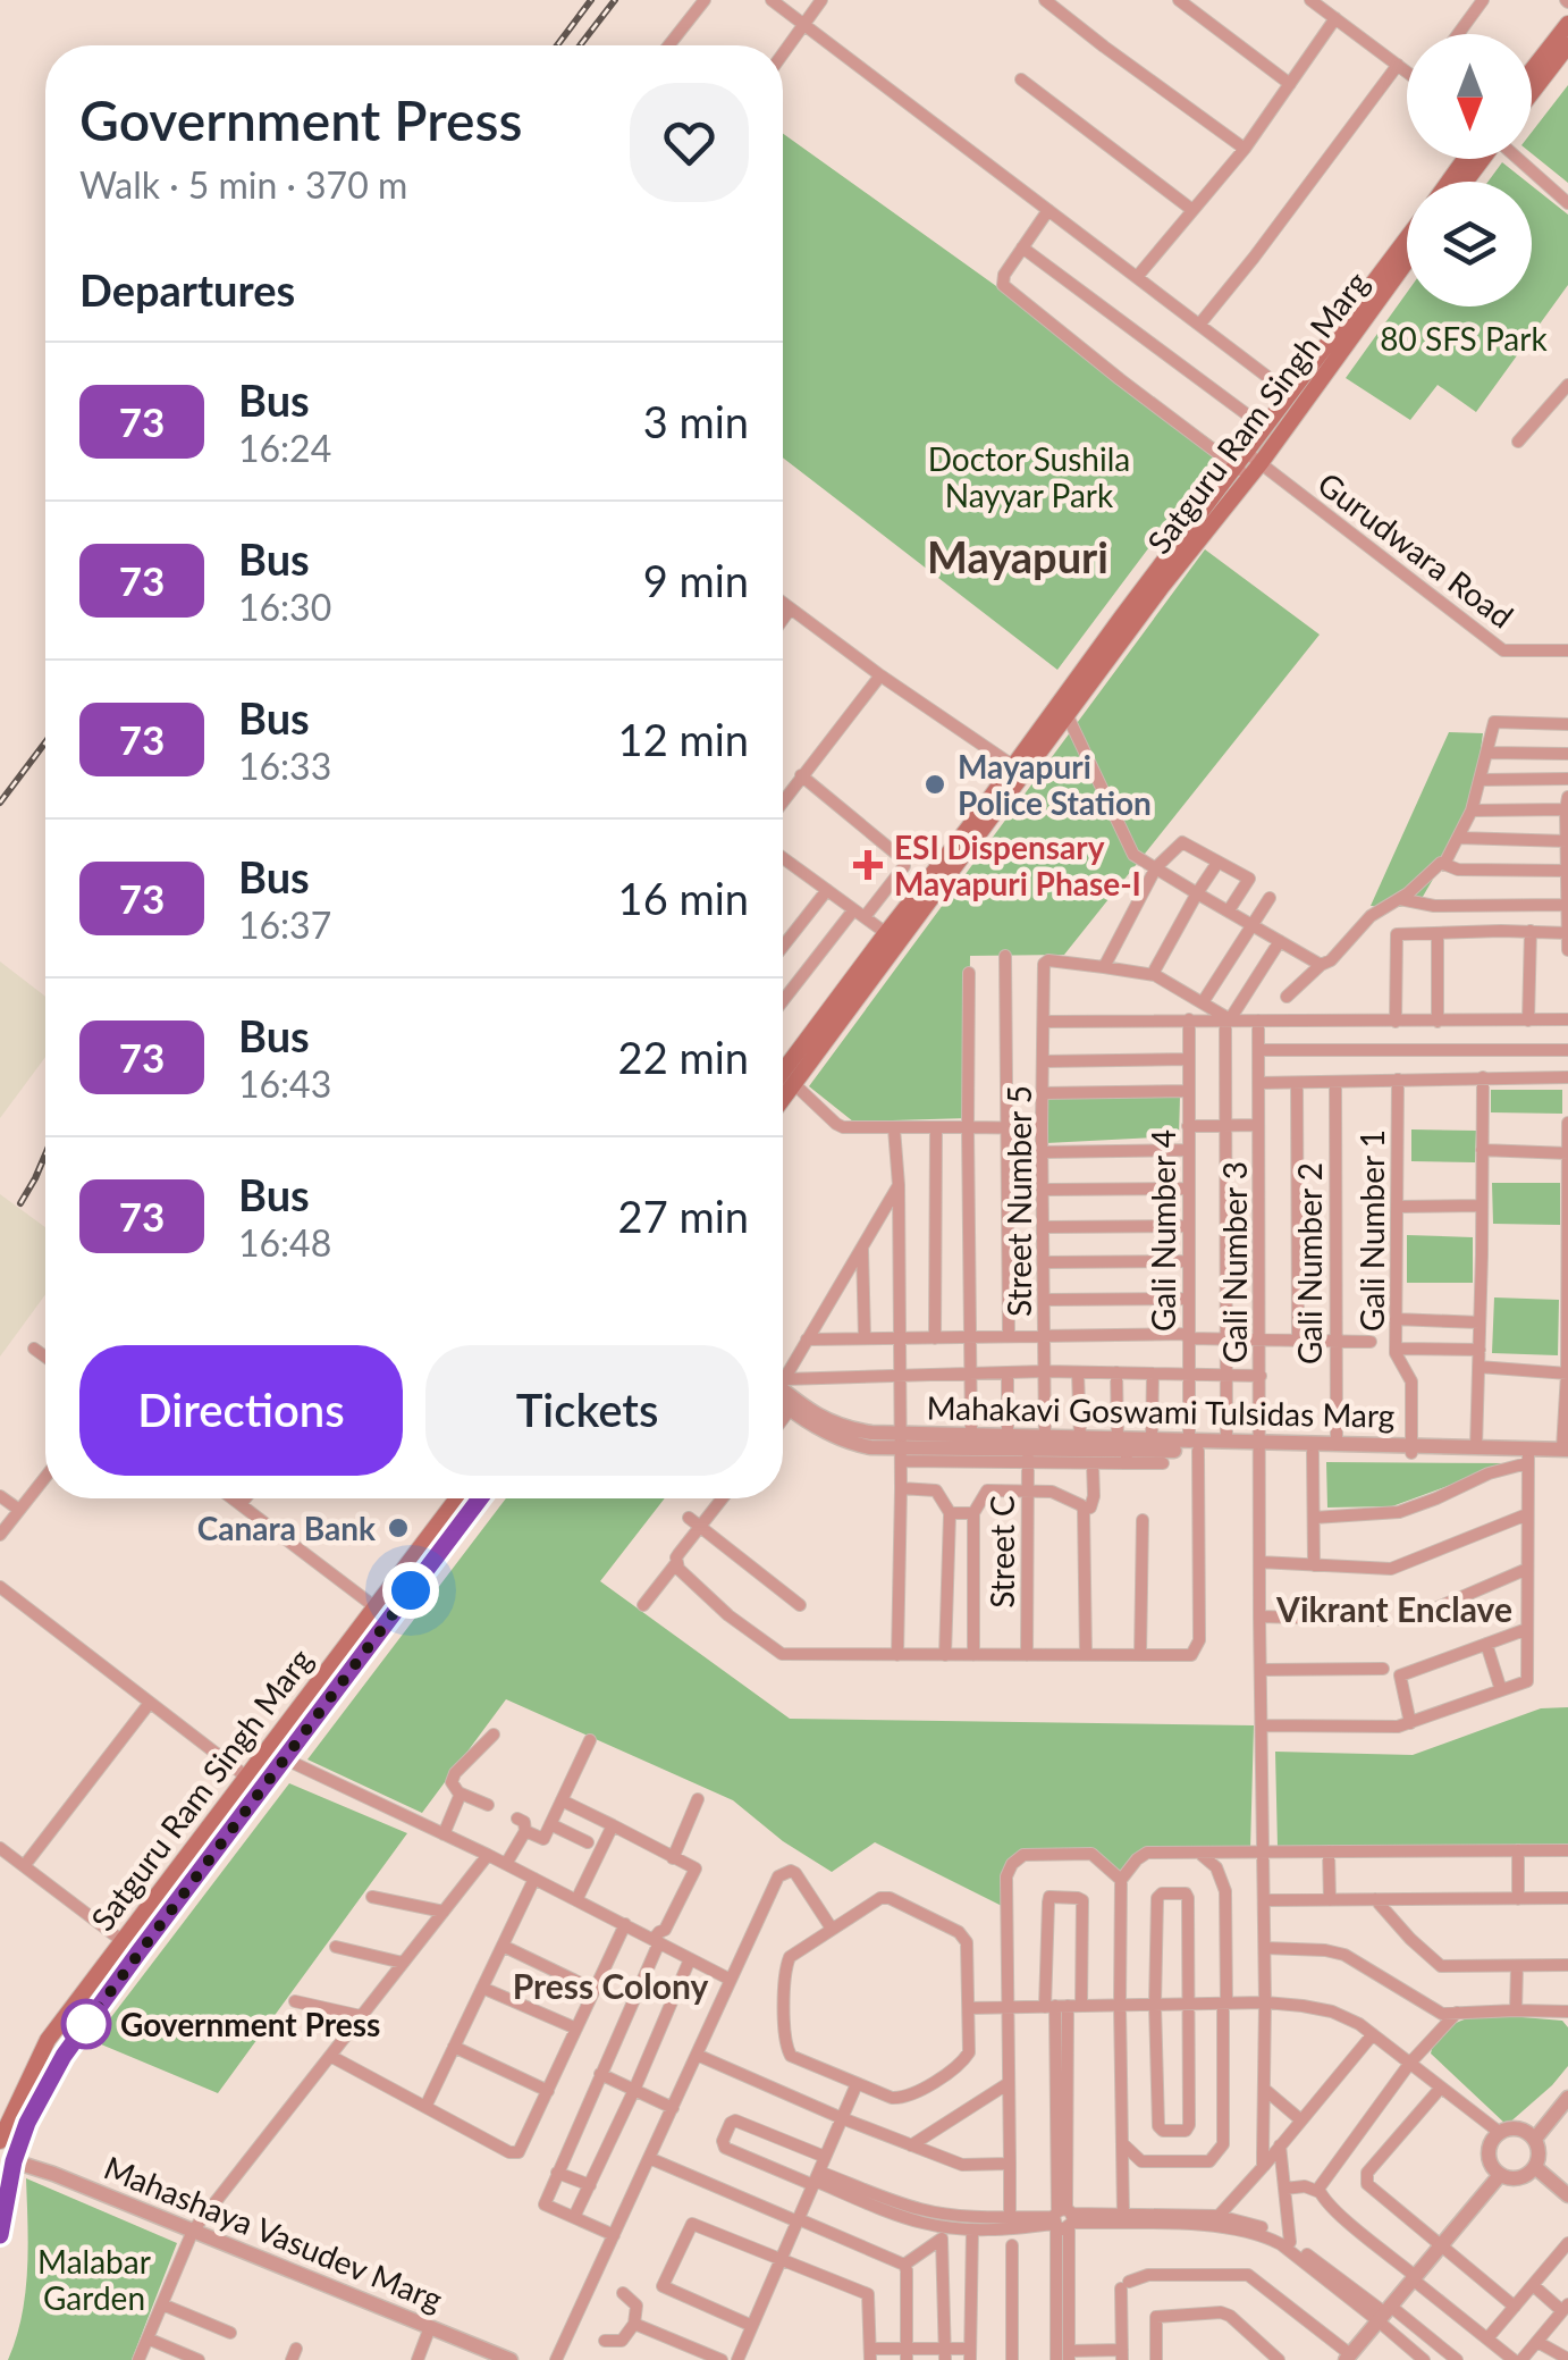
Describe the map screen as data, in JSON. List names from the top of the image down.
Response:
{
  "streets": {
    "main road": ["Satguru Ram Singh Marg"],
    "street": [
      "Gurudwara Road",
      "Street Number 5",
      "Gali Number 4",
      "Gali Number 1",
      "Gali Number 3",
      "Gali Number 2",
      "Mahakavi Goswami Tulsidas Marg",
      "Street C",
      "Mahashaya Vasudev Marg"
    ]
  },
  "crossings": [
    ["Satguru Ram Singh Marg", "Gurudwara Road"],
    ["Satguru Ram Singh Marg", "Mahashaya Vasudev Marg"],
    ["Street Number 5", "Mahakavi Goswami Tulsidas Marg"],
    ["Gali Number 4", "Mahakavi Goswami Tulsidas Marg"],
    ["Gali Number 1", "Mahakavi Goswami Tulsidas Marg"],
    ["Gali Number 3", "Mahakavi Goswami Tulsidas Marg"],
    ["Gali Number 2", "Mahakavi Goswami Tulsidas Marg"],
    ["Mahakavi Goswami Tulsidas Marg", "Street C"]
  ],
  "districts": ["Mayapuri", "Vikrant Enclave", "Press Colony"],
  "parks": ["80 SFS Park", "Doctor Sushila Nayyar Park", "Malabar Garden"],
  "places": {
    "other": ["Mayapuri Police Station", "Canara Bank", "Government Press"],
    "health": ["ESI Dispensary Mayapuri Phase-I"]
  },
  "lines": ["bus line 73"],
  "north": "bottom",
  "page": {
    "heading": [
      ["Government Press", "Walk · 5 min · 370 m"],
      "Departures"
    ],
    "list": [
      {
        "mark": "73",
        "name": "Bus",
        "note": "16:24",
        "value": "3 min"
      },
      {
        "mark": "73",
        "name": "Bus",
        "note": "16:30",
        "value": "9 min"
      },
      {
        "mark": "73",
        "name": "Bus",
        "note": "16:33",
        "value": "12 min"
      },
      {
        "mark": "73",
        "name": "Bus",
        "note": "16:37",
        "value": "16 min"
      },
      {
        "mark": "73",
        "name": "Bus",
        "note": "16:43",
        "value": "22 min"
      },
      {
        "mark": "73",
        "name": "Bus",
        "note": "16:48",
        "value": "27 min"
      }
    ],
    "buttons": ["Directions", "Tickets"]
  }
}
